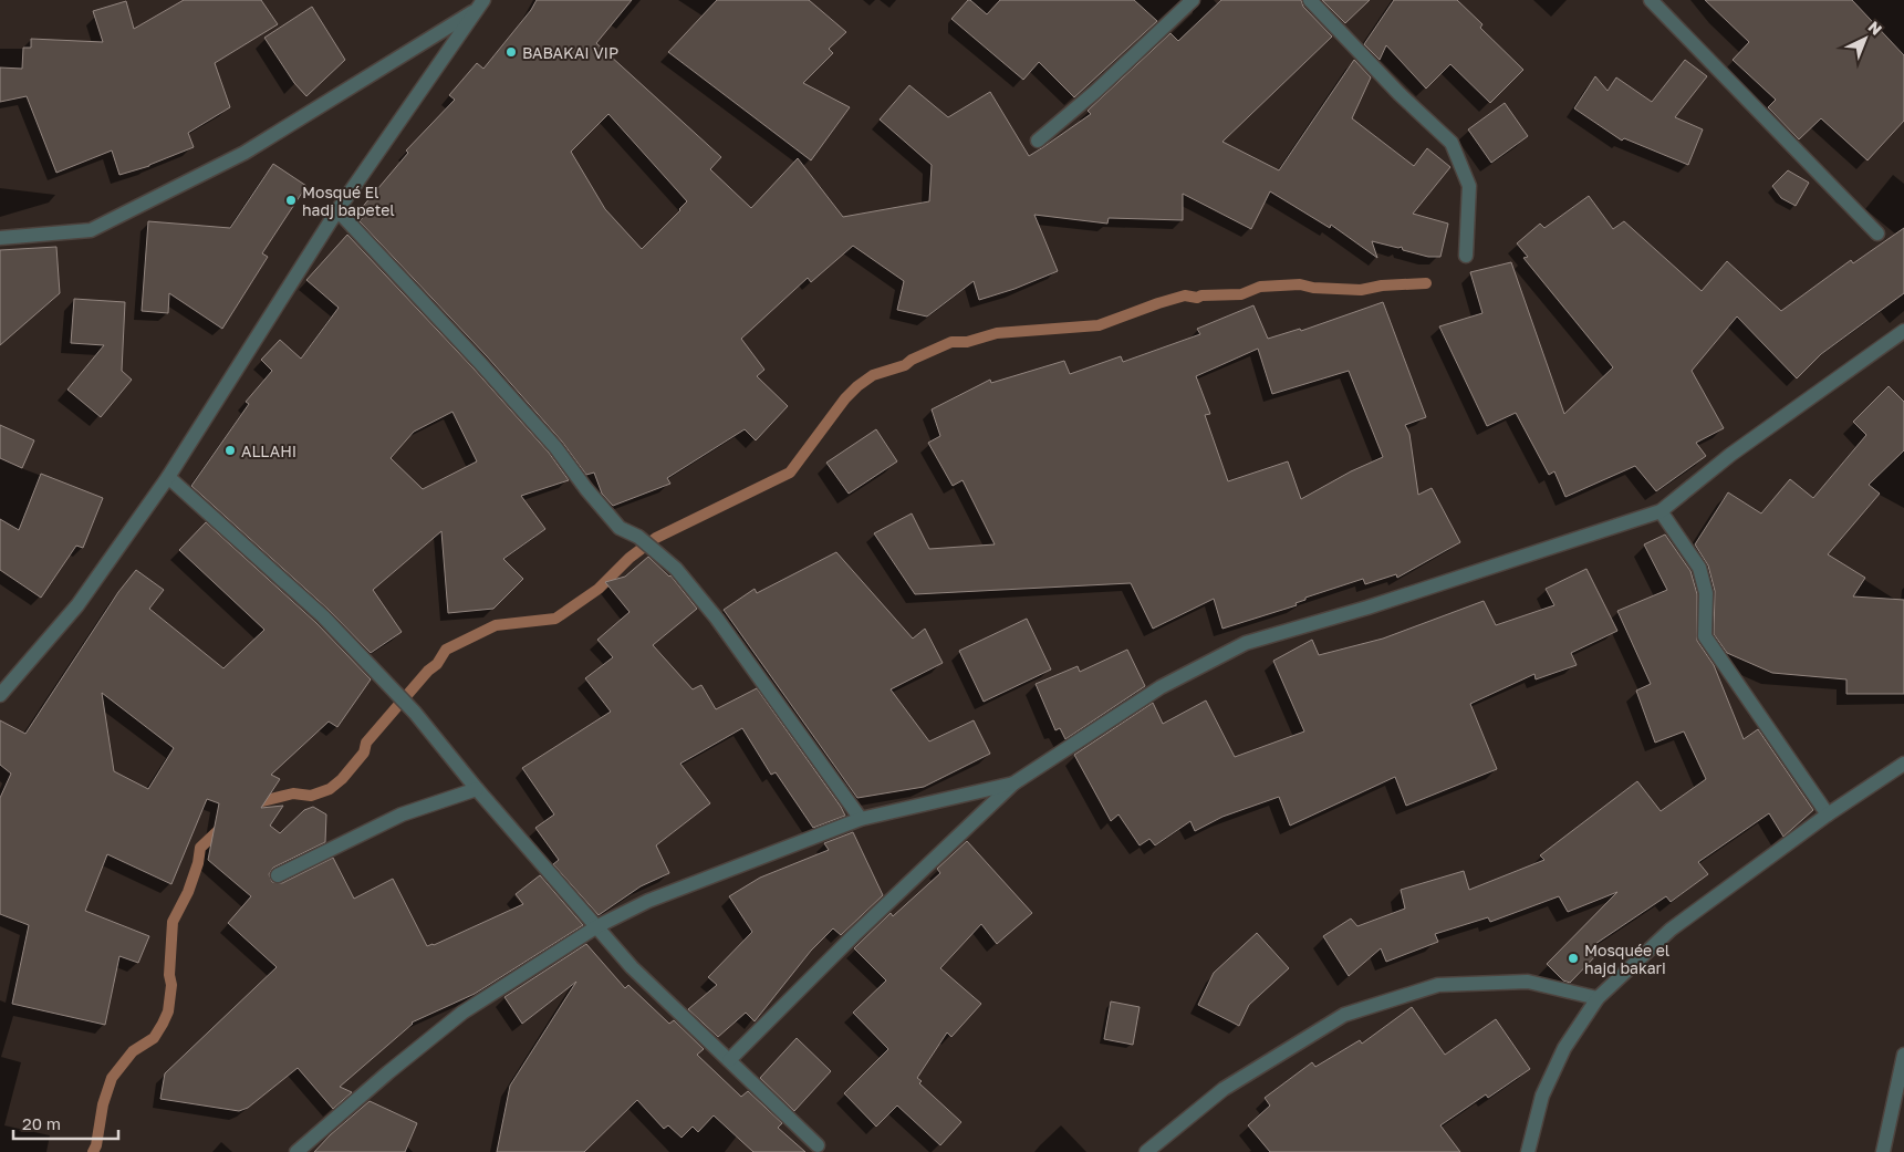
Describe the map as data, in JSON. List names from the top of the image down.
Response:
{
  "places": [
    "BABAKAI VIP",
    "Mosqué El hadj bapetel",
    "ALLAHI",
    "Mosquée el hajd bakari"
  ],
  "scale_bar": "20 m",
  "north": "top right"
}
